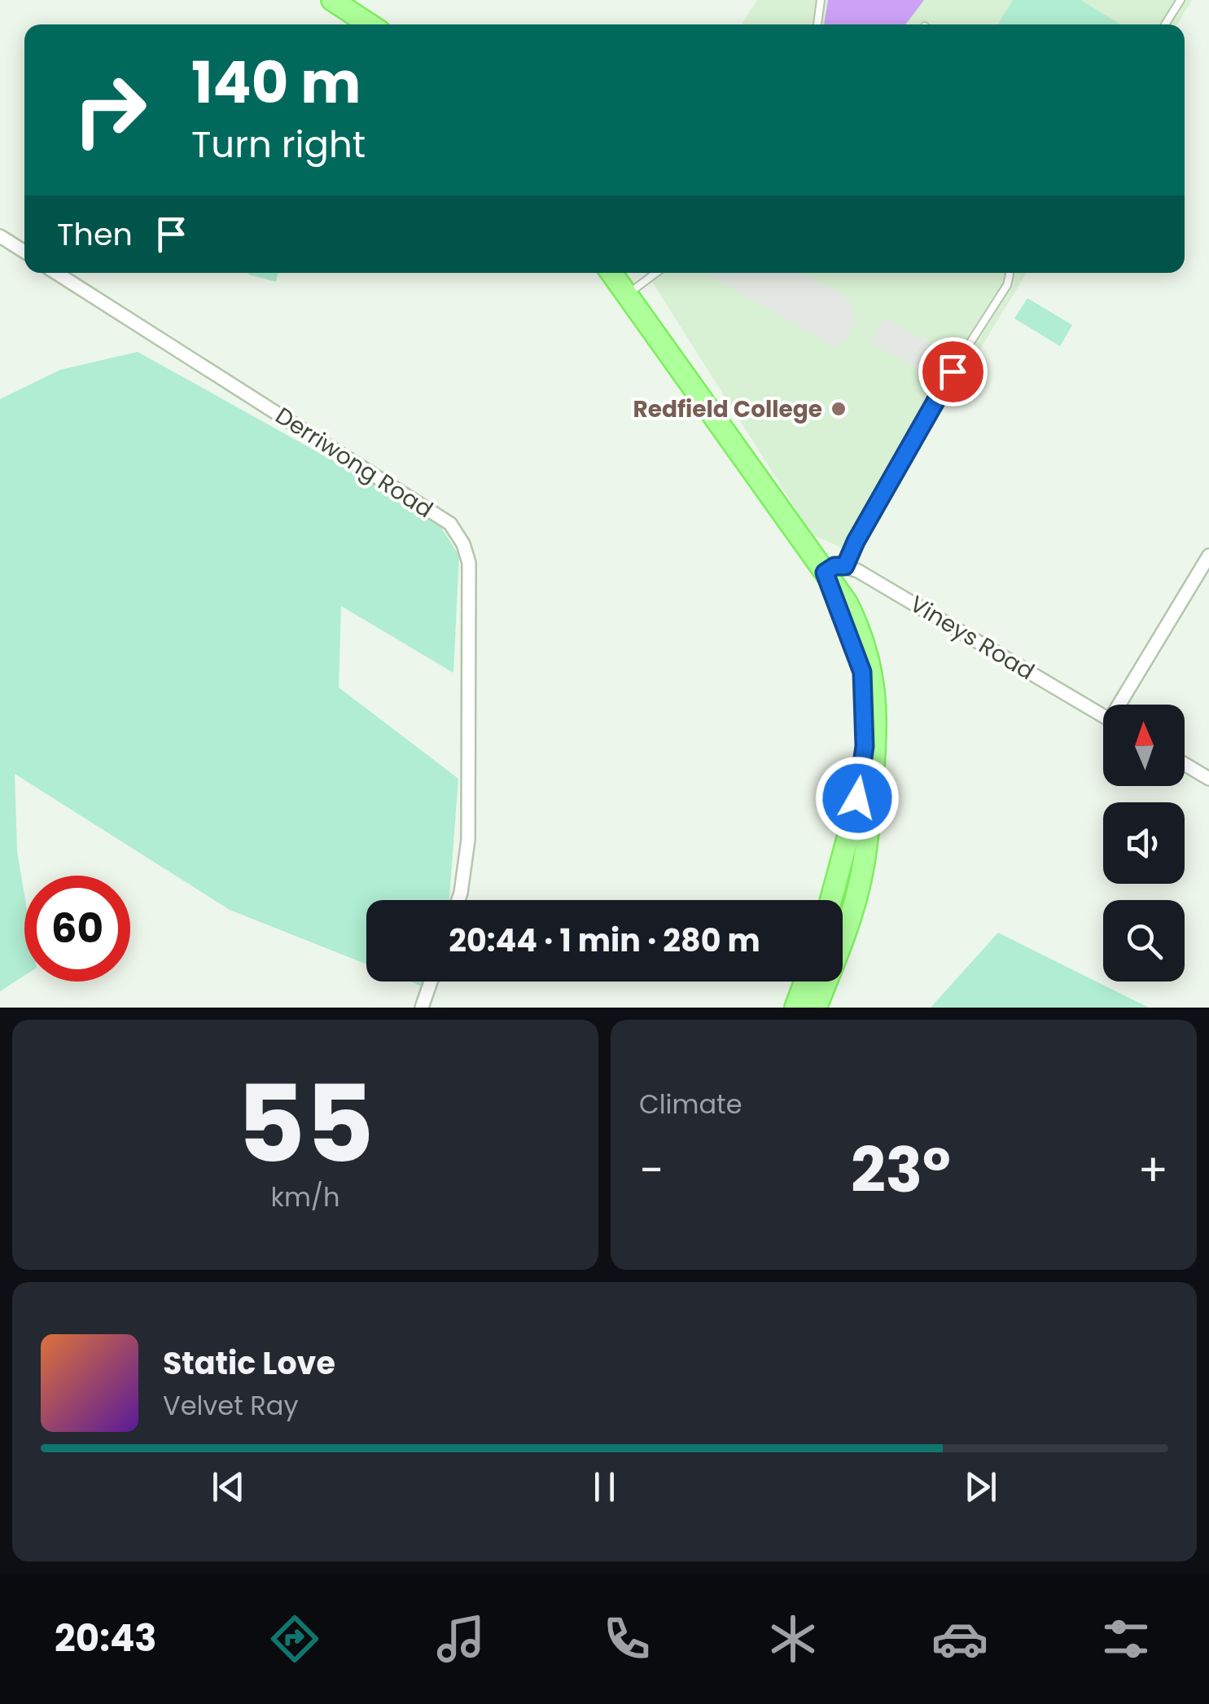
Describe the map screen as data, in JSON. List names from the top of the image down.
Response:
{
  "streets": {
    "street": ["Derriwong Road", "Vineys Road"]
  },
  "places": ["Redfield College"],
  "north": "top",
  "page": {
    "turn": ["140 m", "Turn right"],
    "then": "Then",
    "limit": "60",
    "trip": "20:44 · 1 min · 280 m",
    "tile": [
      ["55", "km/h"],
      "Climate"
    ],
    "heat": ["−", "23°", "+"],
    "song": ["Static Love", "Velvet Ray"],
    "tabs": "20:43"
  }
}
